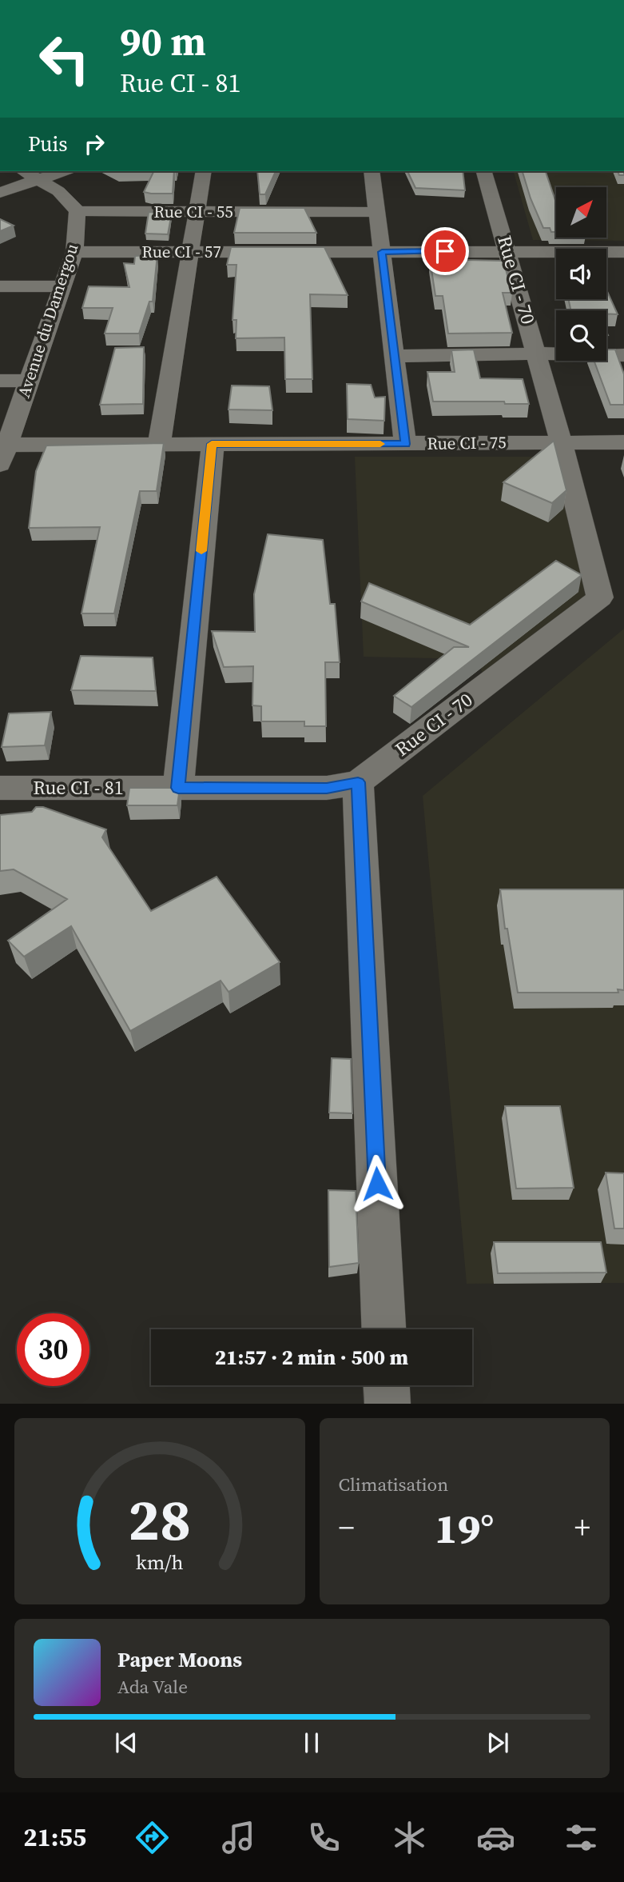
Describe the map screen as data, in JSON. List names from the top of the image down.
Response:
{
  "streets": {
    "street": [
      "Rue CI - 55",
      "Rue CI - 57",
      "Rue CI - 70",
      "Avenue du Damergou",
      "Rue CI - 75",
      "Rue CI - 81"
    ]
  },
  "crossings": [
    ["Rue CI - 55", "Avenue du Damergou"],
    ["Rue CI - 57", "Rue CI - 70"],
    ["Rue CI - 57", "Avenue du Damergou"],
    ["Rue CI - 70", "Rue CI - 75"],
    ["Rue CI - 70", "Rue CI - 81"],
    ["Avenue du Damergou", "Rue CI - 75"]
  ],
  "north": "top right",
  "page": {
    "turn": ["90 m", "Rue CI - 81"],
    "then": "Puis",
    "limit": "30",
    "trip": "21:57 · 2 min · 500 m",
    "tile": "Climatisation",
    "heat": ["−", "19°", "+"],
    "song": ["Paper Moons", "Ada Vale"],
    "tabs": "21:55",
    "gauge": ["28", "km/h"]
  }
}
